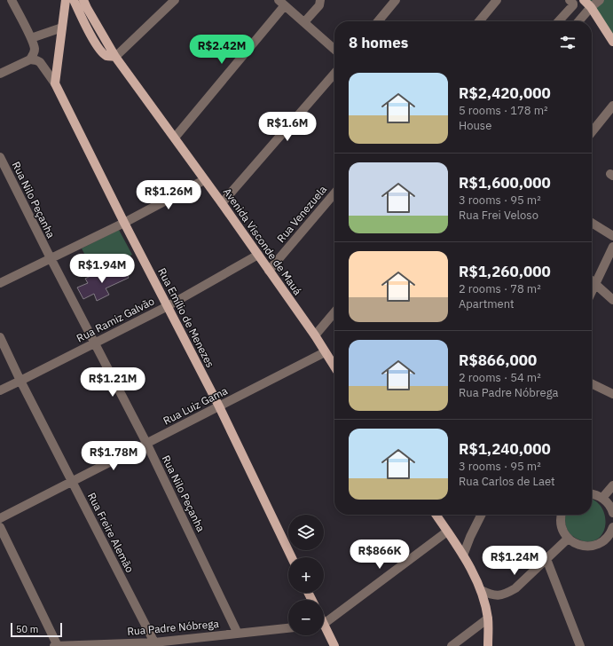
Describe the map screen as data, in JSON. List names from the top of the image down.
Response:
{
  "streets": {
    "main road": ["Avenida Visconde de Mauá", "Rua Emílio de Menezes"],
    "street": [
      "Rua Nilo Peçanha",
      "Rua Venezuela",
      "Rua Ramiz Galvão",
      "Rua Luiz Gama",
      "Rua Freire Alemão",
      "Rua Padre Nóbrega"
    ]
  },
  "crossings": [
    ["Rua Nilo Peçanha", "Rua Ramiz Galvão"],
    ["Rua Nilo Peçanha", "Rua Luiz Gama"],
    ["Rua Nilo Peçanha", "Rua Padre Nóbrega"],
    ["Rua Venezuela", "Avenida Visconde de Mauá"],
    ["Avenida Visconde de Mauá", "Rua Ramiz Galvão"],
    ["Avenida Visconde de Mauá", "Rua Luiz Gama"],
    ["Rua Emílio de Menezes", "Rua Ramiz Galvão"],
    ["Rua Emílio de Menezes", "Rua Luiz Gama"],
    ["Rua Ramiz Galvão", "Rua Freire Alemão"],
    ["Rua Luiz Gama", "Rua Freire Alemão"],
    ["Rua Freire Alemão", "Rua Padre Nóbrega"]
  ],
  "scale_bar": "50 m",
  "page": {
    "heading": "8 homes",
    "price": [
      "R$2.42M",
      "R$1.6M",
      "R$1.26M",
      "R$1.94M",
      "R$1.21M",
      "R$1.78M",
      "R$866K",
      "R$1.24M"
    ],
    "list": [
      {
        "name": "R$2,420,000",
        "note": "5 rooms · 178 m² · House"
      },
      {
        "name": "R$1,600,000",
        "note": "3 rooms · 95 m² · Rua Frei Veloso"
      },
      {
        "name": "R$1,260,000",
        "note": "2 rooms · 78 m² · Apartment"
      },
      {
        "name": "R$866,000",
        "note": "2 rooms · 54 m² · Rua Padre Nóbrega"
      },
      {
        "name": "R$1,240,000",
        "note": "3 rooms · 95 m² · Rua Carlos de Laet"
      }
    ],
    "map_buttons": ["+", "−"],
    "scale": "50 m"
  }
}
